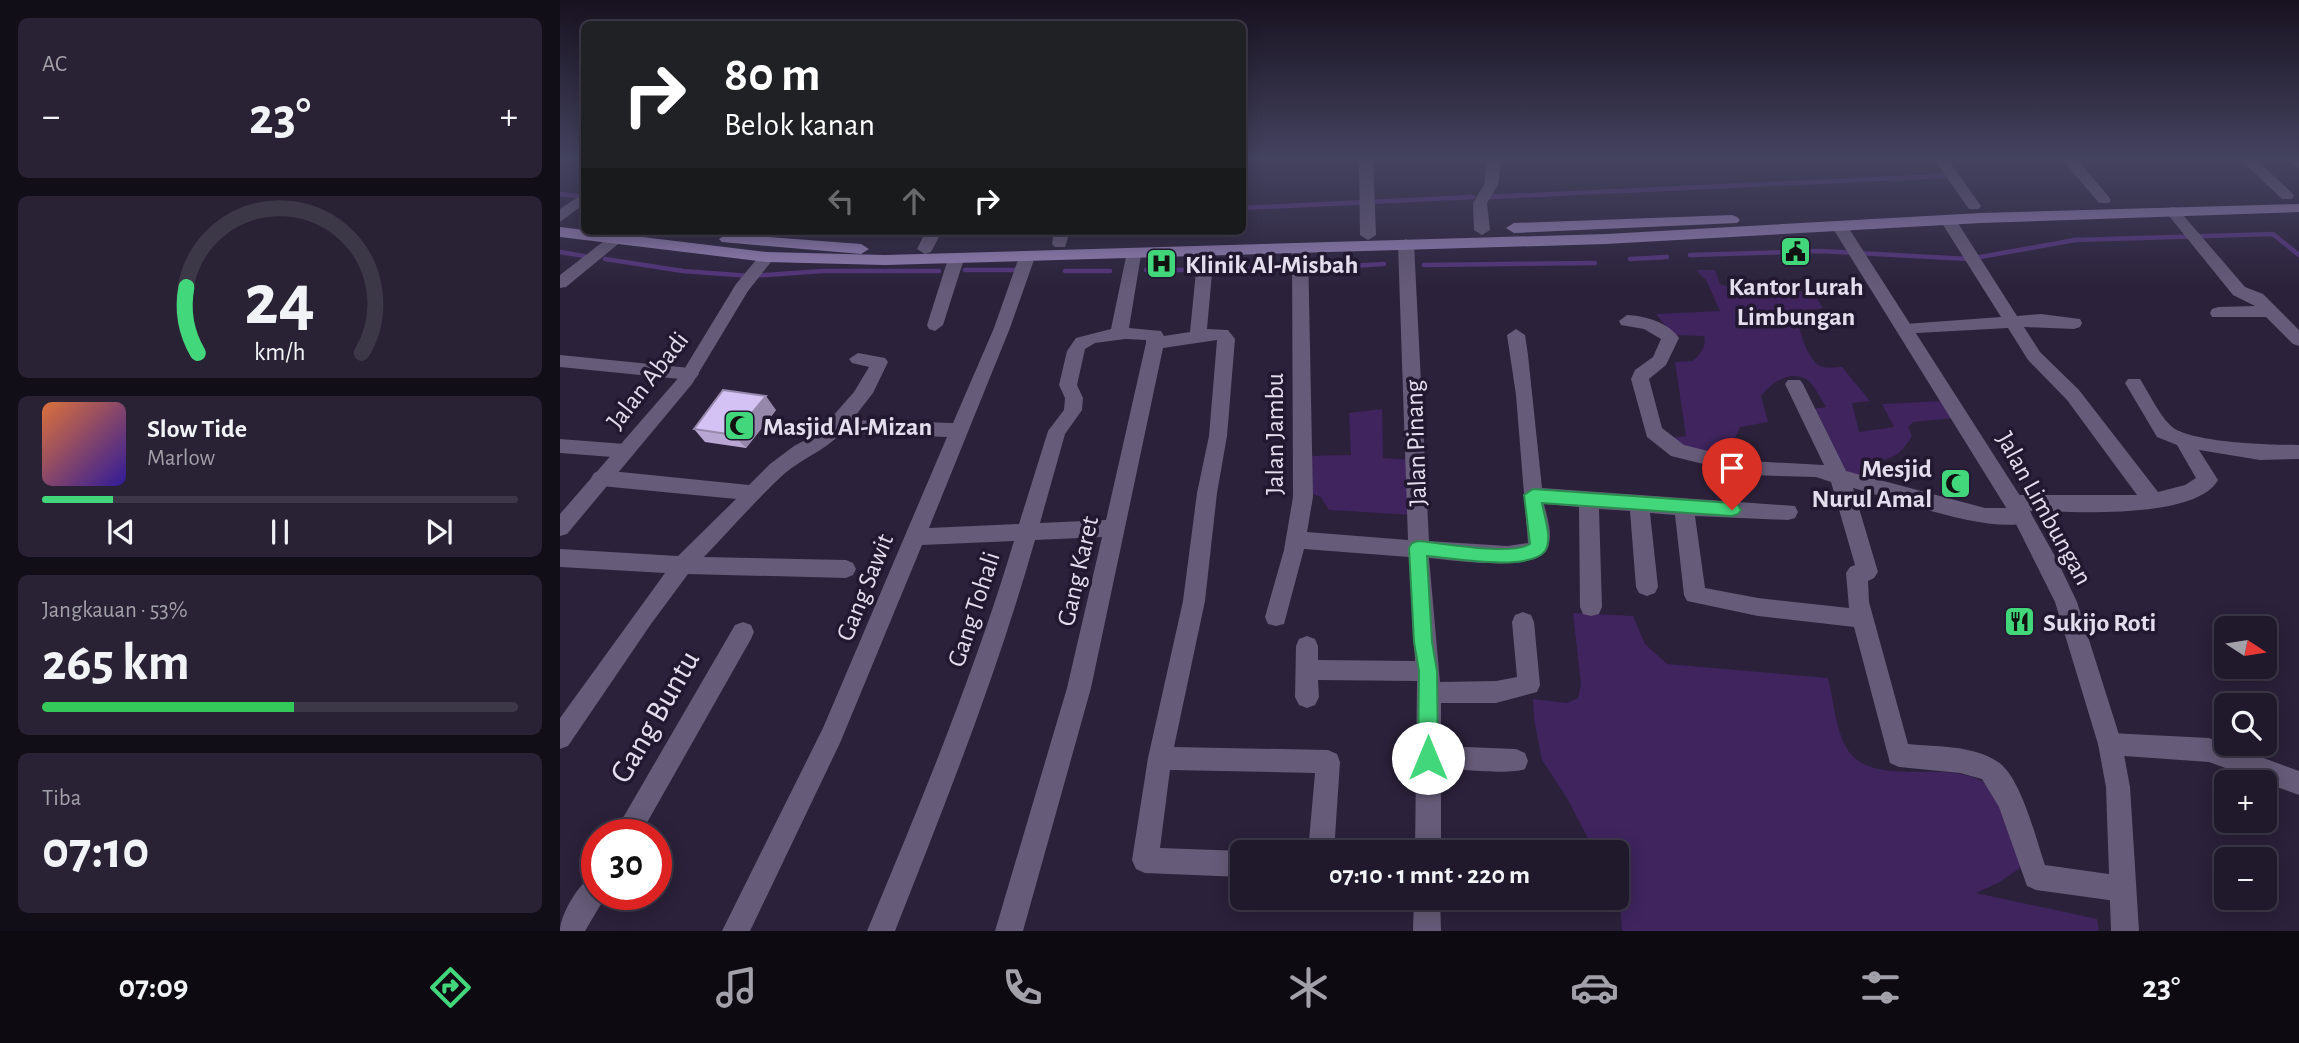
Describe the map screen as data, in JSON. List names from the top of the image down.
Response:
{
  "streets": {
    "street": [
      "Jalan Abadi",
      "Jalan Jambu",
      "Jalan Pinang",
      "Jalan Limbungan",
      "Gang Karet",
      "Gang Sawit",
      "Gang Tohali",
      "Gang Buntu"
    ]
  },
  "crossings": [
    ["Gang Karet", "Gang Tohali"]
  ],
  "places": {
    "public building": ["Kantor Lurah Limbungan"],
    "hospital": ["Klinik Al-Misbah"],
    "mosque": ["Masjid Al-Mizan", "Mesjid Nurul Amal"],
    "restaurant": ["Sukijo Roti"]
  },
  "north": "right",
  "page": {
    "tile": [
      "AC",
      ["Jangkauan · 53%", "265 km"],
      ["Tiba", "07:10"]
    ],
    "turn": ["80 m", "Belok kanan"],
    "heat": ["−", "23°", "+"],
    "song": ["Slow Tide", "Marlow"],
    "map_buttons": ["+", "−"],
    "limit": "30",
    "trip": "07:10 · 1 mnt · 220 m",
    "tabs": ["07:09", "23°"],
    "gauge": ["24", "km/h"]
  }
}
